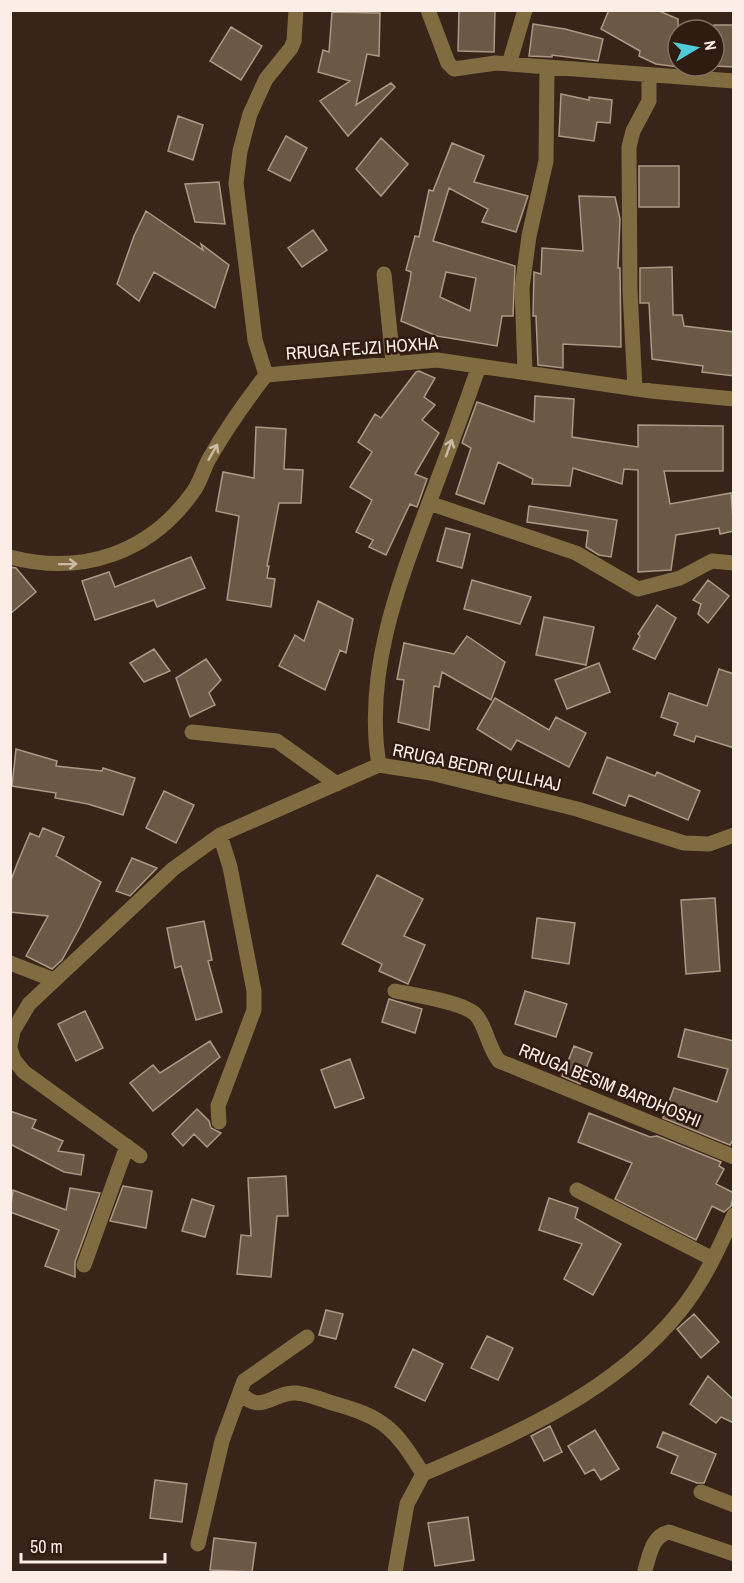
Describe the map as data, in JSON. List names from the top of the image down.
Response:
{
  "streets": {
    "street": ["RRUGA FEJZI HOXHA", "RRUGA BEDRI ÇULLHAJ", "RRUGA BESIM BARDHOSHI"]
  },
  "one_way": ["RRUGA FEJZI HOXHA"],
  "scale_bar": "50 m",
  "north": "right"
}
